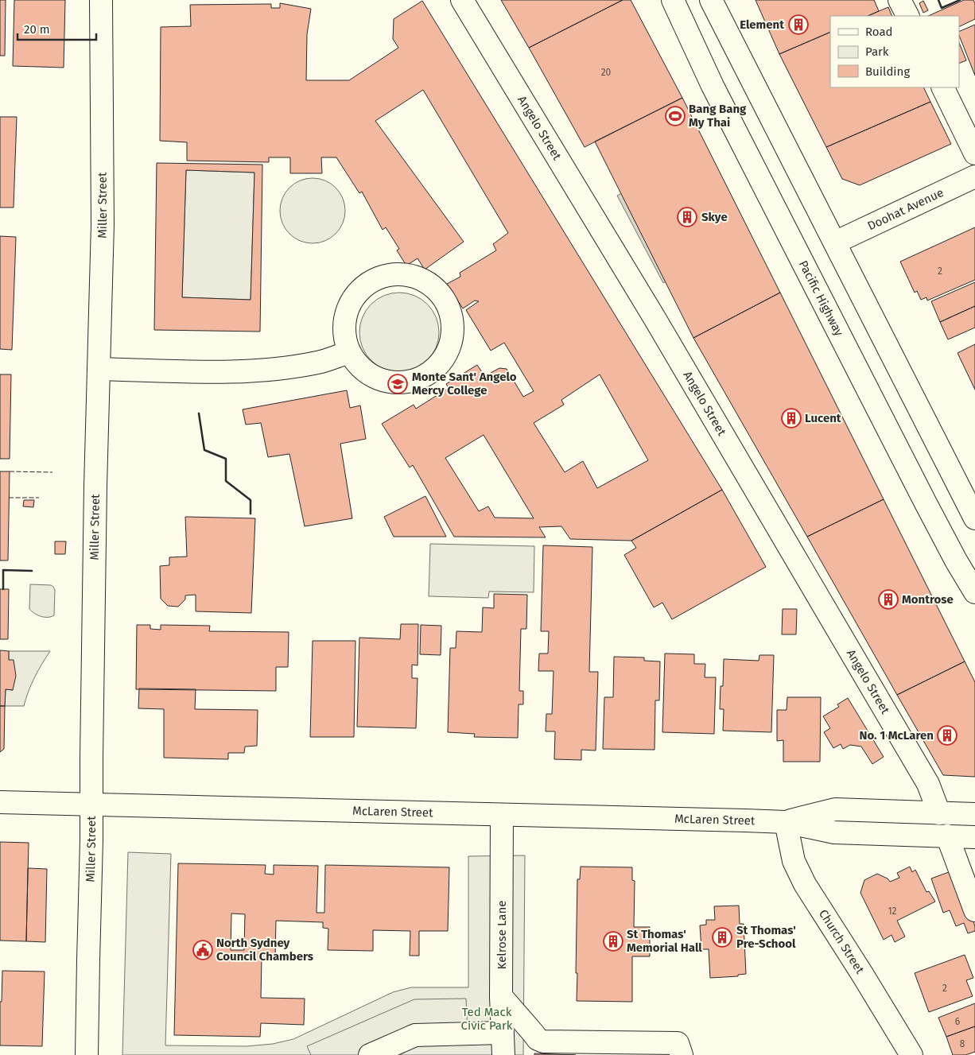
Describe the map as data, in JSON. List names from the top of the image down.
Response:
{
  "streets": {
    "street": [
      "Angelo Street",
      "Miller Street",
      "Doohat Avenue",
      "Pacific Highway",
      "McLaren Street",
      "Kelrose Lane",
      "Church Street"
    ]
  },
  "crossings": [
    ["Angelo Street", "McLaren Street"],
    ["Miller Street", "McLaren Street"],
    ["McLaren Street", "Kelrose Lane"],
    ["McLaren Street", "Church Street"]
  ],
  "parks": ["Ted Mack Civic Park"],
  "places": {
    "building": [
      "Element",
      "Skye",
      "Lucent",
      "Montrose",
      "No. 1 McLaren",
      "St Thomas' Pre-School",
      "St Thomas' Memorial Hall"
    ],
    "sports": ["Bang Bang My Thai"],
    "school or university": ["Monte Sant' Angelo Mercy College"],
    "public building": ["North Sydney Council Chambers"]
  },
  "house_numbers": [
    "20",
    "2",
    "12",
    "2",
    "6",
    "8"
  ],
  "legend": ["Road", "Park", "Building"],
  "scale_bar": "20 m"
}
